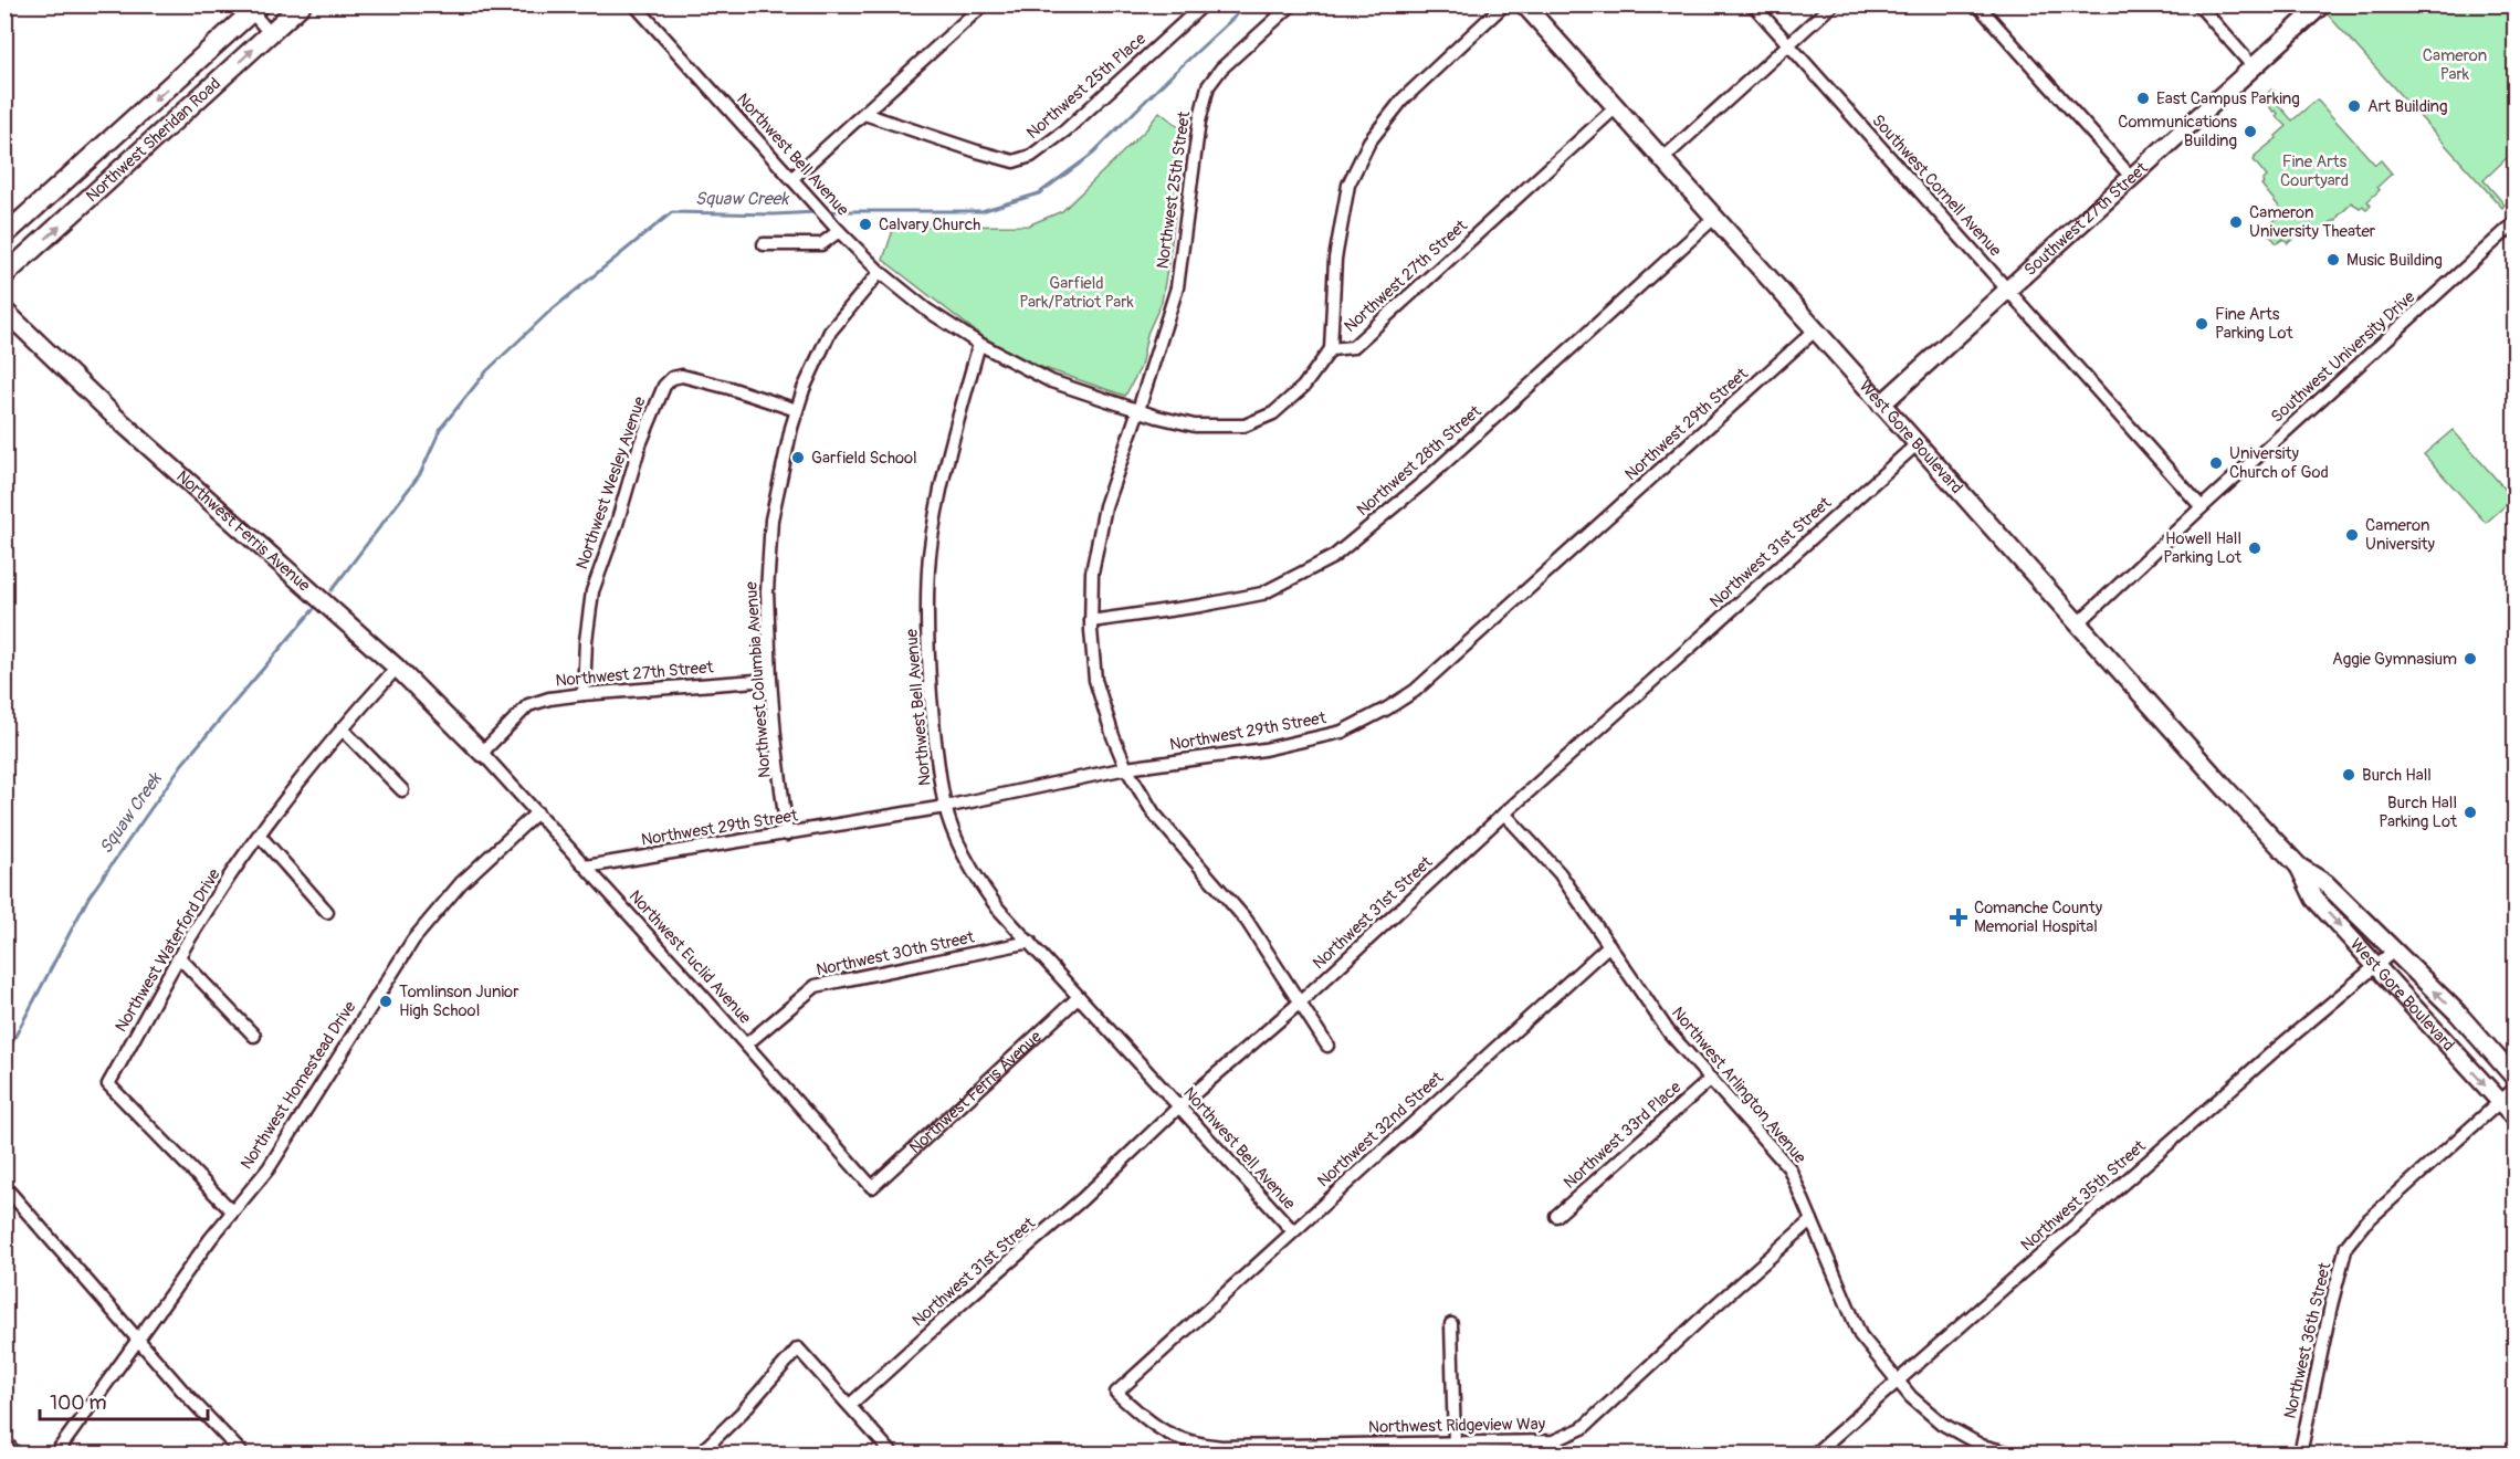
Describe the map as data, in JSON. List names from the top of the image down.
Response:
{
  "streets": {
    "main road": [
      "Northwest Sheridan Road",
      "Southwest 27th Street",
      "West Gore Boulevard",
      "Northwest Ferris Avenue"
    ],
    "street": [
      "Northwest 25th Place",
      "Northwest Bell Avenue",
      "Southwest Cornell Avenue",
      "Northwest 25th Street",
      "Northwest 27th Street",
      "Southwest University Drive",
      "Northwest 29th Street",
      "Northwest 28th Street",
      "Northwest Wesley Avenue",
      "Northwest 31st Street",
      "Northwest Columbia Avenue",
      "Northwest Waterford Drive",
      "Northwest 30th Street",
      "Northwest Euclid Avenue",
      "Northwest Homestead Drive",
      "Northwest Arlington Avenue",
      "Northwest 32nd Street",
      "Northwest 33rd Place",
      "Northwest 35th Street",
      "Northwest 36th Street",
      "Northwest Ridgeview Way"
    ]
  },
  "crossings": [
    ["Northwest Bell Avenue", "Northwest 29th Street"],
    ["Northwest Bell Avenue", "Northwest Ferris Avenue"],
    ["Northwest Bell Avenue", "Northwest 31st Street"],
    ["Northwest Bell Avenue", "Northwest Columbia Avenue"],
    ["Northwest Bell Avenue", "Northwest 30th Street"],
    ["Northwest Bell Avenue", "Northwest 32nd Street"],
    ["Southwest Cornell Avenue", "Southwest 27th Street"],
    ["Southwest Cornell Avenue", "Southwest University Drive"],
    ["Southwest 27th Street", "West Gore Boulevard"],
    ["Northwest 27th Street", "West Gore Boulevard"],
    ["Northwest 27th Street", "Northwest Wesley Avenue"],
    ["Northwest 27th Street", "Northwest Ferris Avenue"],
    ["Northwest 27th Street", "Northwest Columbia Avenue"],
    ["Northwest 27th Street", "Northwest Euclid Avenue"],
    ["Southwest University Drive", "West Gore Boulevard"],
    ["Northwest 29th Street", "West Gore Boulevard"],
    ["Northwest 29th Street", "Northwest Columbia Avenue"],
    ["Northwest 29th Street", "Northwest Euclid Avenue"],
    ["West Gore Boulevard", "Northwest 28th Street"],
    ["West Gore Boulevard", "Northwest 31st Street"],
    ["West Gore Boulevard", "Northwest 35th Street"],
    ["West Gore Boulevard", "Northwest 36th Street"],
    ["Northwest Wesley Avenue", "Northwest Columbia Avenue"],
    ["Northwest Ferris Avenue", "Northwest Waterford Drive"],
    ["Northwest Ferris Avenue", "Northwest Euclid Avenue"],
    ["Northwest 31st Street", "Northwest Arlington Avenue"],
    ["Northwest Waterford Drive", "Northwest Homestead Drive"],
    ["Northwest 30th Street", "Northwest Euclid Avenue"],
    ["Northwest Euclid Avenue", "Northwest Homestead Drive"],
    ["Northwest Arlington Avenue", "Northwest 32nd Street"],
    ["Northwest Arlington Avenue", "Northwest 33rd Place"],
    ["Northwest Arlington Avenue", "Northwest 35th Street"],
    ["Northwest Arlington Avenue", "Northwest Ridgeview Way"],
    ["Northwest 32nd Street", "Northwest Ridgeview Way"]
  ],
  "water": ["Squaw Creek"],
  "parks": ["Cameron Park", "Fine Arts Courtyard", "Garfield Park/Patriot Park"],
  "places": {
    "other": [
      "East Campus Parking",
      "Art Building",
      "Communications Building",
      "Cameron University Theater",
      "Calvary Church",
      "Music Building",
      "Fine Arts Parking Lot",
      "Garfield School",
      "University Church of God",
      "Cameron University",
      "Howell Hall Parking Lot",
      "Aggie Gymnasium",
      "Burch Hall",
      "Burch Hall Parking Lot",
      "Tomlinson Junior High School"
    ],
    "health": ["Comanche County Memorial Hospital"]
  },
  "scale_bar": "100 m"
}
